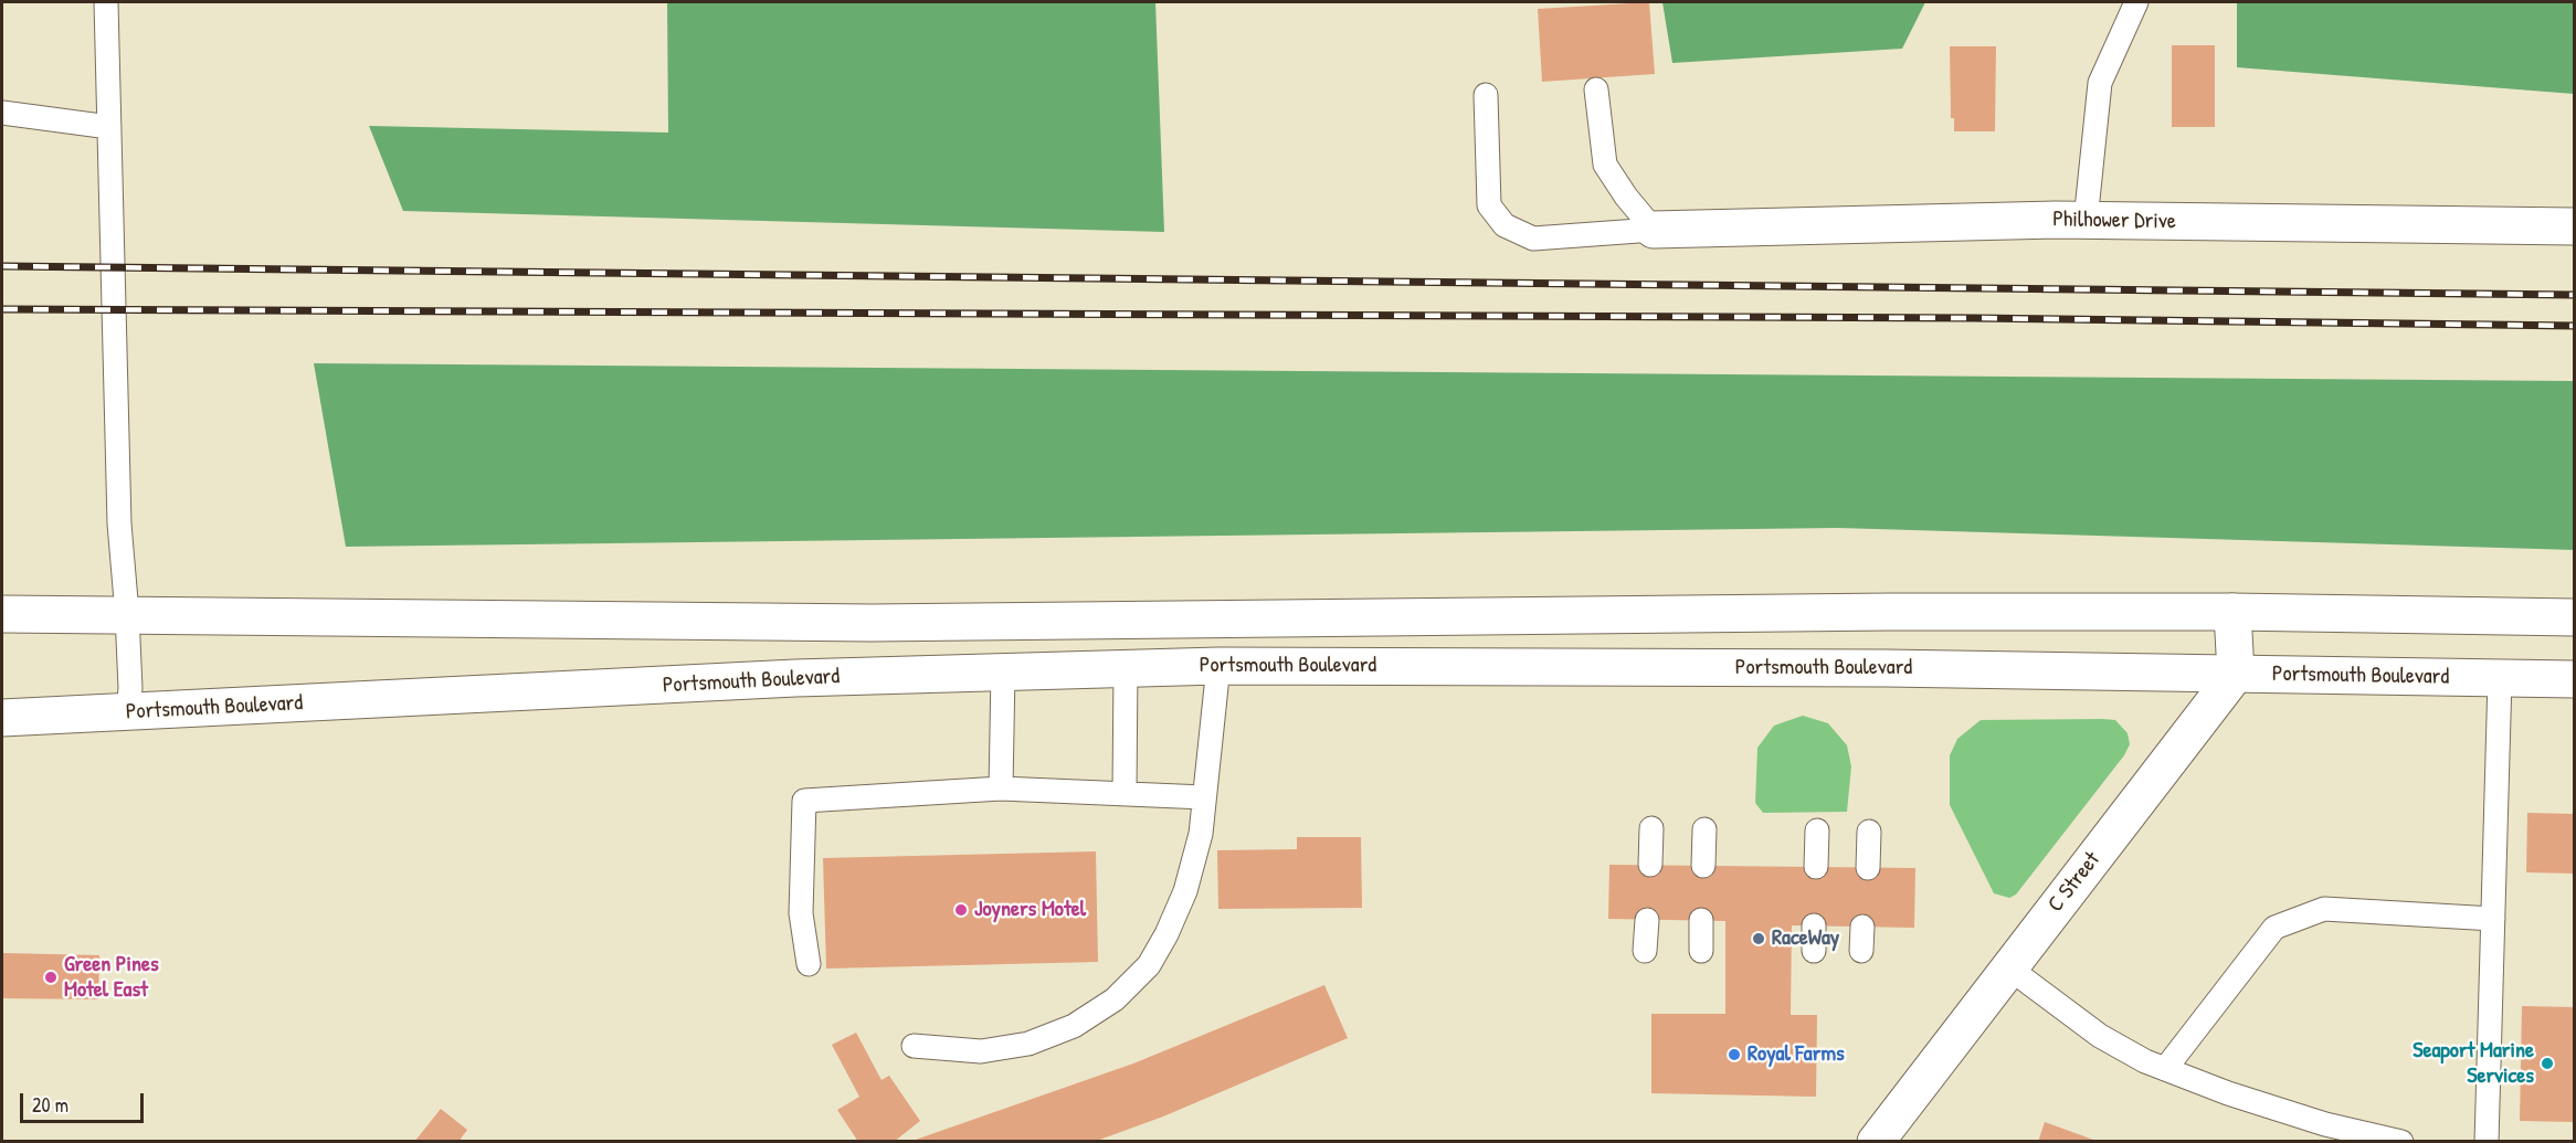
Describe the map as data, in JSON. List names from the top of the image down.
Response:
{
  "streets": {
    "main road": ["Philhower Drive", "Portsmouth Boulevard", "C Street"]
  },
  "crossings": [
    ["Portsmouth Boulevard", "C Street"]
  ],
  "places": [
    "Joyners Motel",
    "RaceWay",
    "Green Pines Motel East",
    "Royal Farms",
    "Seaport Marine Services"
  ],
  "scale_bar": "20 m"
}
